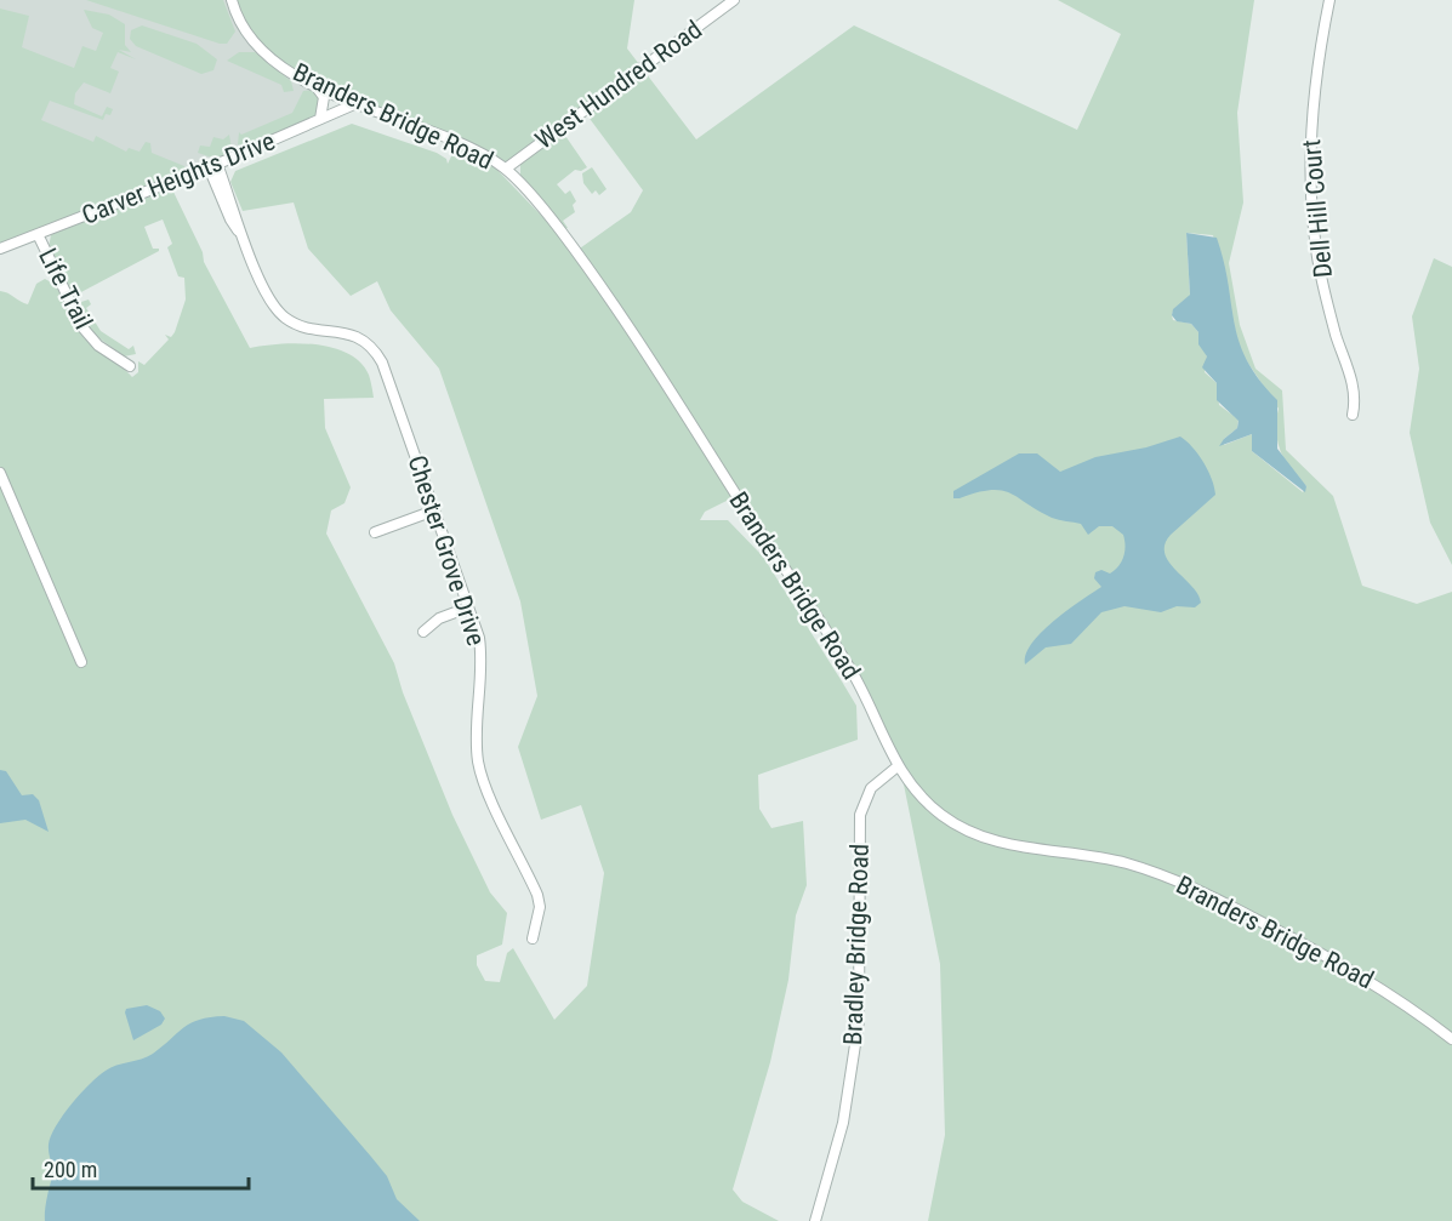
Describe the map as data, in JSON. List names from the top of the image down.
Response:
{
  "streets": {
    "street": [
      "West Hundred Road",
      "Branders Bridge Road",
      "Carver Heights Drive",
      "Dell Hill Court",
      "Life Trail",
      "Chester Grove Drive",
      "Bradley Bridge Road"
    ]
  },
  "crossings": [
    ["West Hundred Road", "Branders Bridge Road"],
    ["Branders Bridge Road", "Carver Heights Drive"],
    ["Branders Bridge Road", "Bradley Bridge Road"],
    ["Carver Heights Drive", "Life Trail"],
    ["Carver Heights Drive", "Chester Grove Drive"]
  ],
  "scale_bar": "200 m"
}
